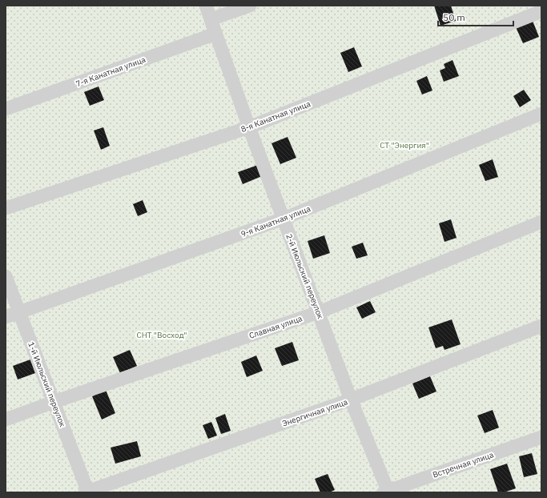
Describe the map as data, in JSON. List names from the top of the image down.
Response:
{
  "streets": {
    "lane": [
      "7-я Канатная улица",
      "8-я Канатная улица",
      "9-я Канатная улица",
      "2-й Июльский переулок",
      "Славная улица",
      "1-й Июльский переулок",
      "Энергичная улица",
      "Встречная улица"
    ]
  },
  "crossings": [
    ["7-я Канатная улица", "2-й Июльский переулок"],
    ["8-я Канатная улица", "2-й Июльский переулок"],
    ["9-я Канатная улица", "2-й Июльский переулок"],
    ["9-я Канатная улица", "1-й Июльский переулок"],
    ["2-й Июльский переулок", "Славная улица"],
    ["2-й Июльский переулок", "Энергичная улица"],
    ["2-й Июльский переулок", "Встречная улица"],
    ["Славная улица", "1-й Июльский переулок"],
    ["1-й Июльский переулок", "Энергичная улица"]
  ],
  "parks": ["СТ \"Энергия\"", "СНТ \"Восход\""],
  "scale_bar": "50 m"
}
